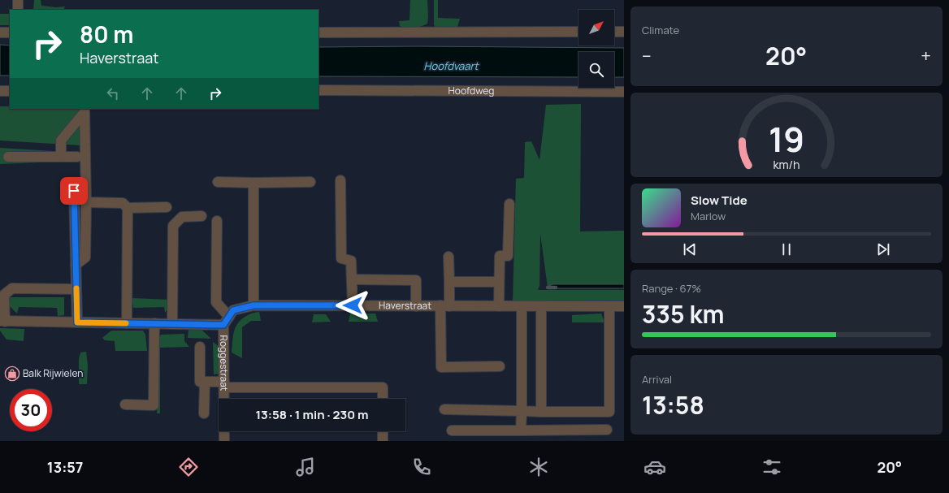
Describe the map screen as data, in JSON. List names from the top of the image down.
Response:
{
  "streets": {
    "street": ["Hoofdweg", "Haverstraat", "Roggestraat"]
  },
  "crossings": [
    ["Haverstraat", "Roggestraat"]
  ],
  "water": ["Hoofdvaart"],
  "places": {
    "shop": ["Balk Rijwielen"]
  },
  "north": "top right",
  "page": {
    "tile": [
      "Climate",
      ["Range · 67%", "335 km"],
      ["Arrival", "13:58"]
    ],
    "turn": ["80 m", "Haverstraat"],
    "heat": ["−", "20°", "+"],
    "song": ["Slow Tide", "Marlow"],
    "limit": "30",
    "trip": "13:58 · 1 min · 230 m",
    "tabs": ["13:57", "20°"],
    "gauge": ["19", "km/h"]
  }
}
